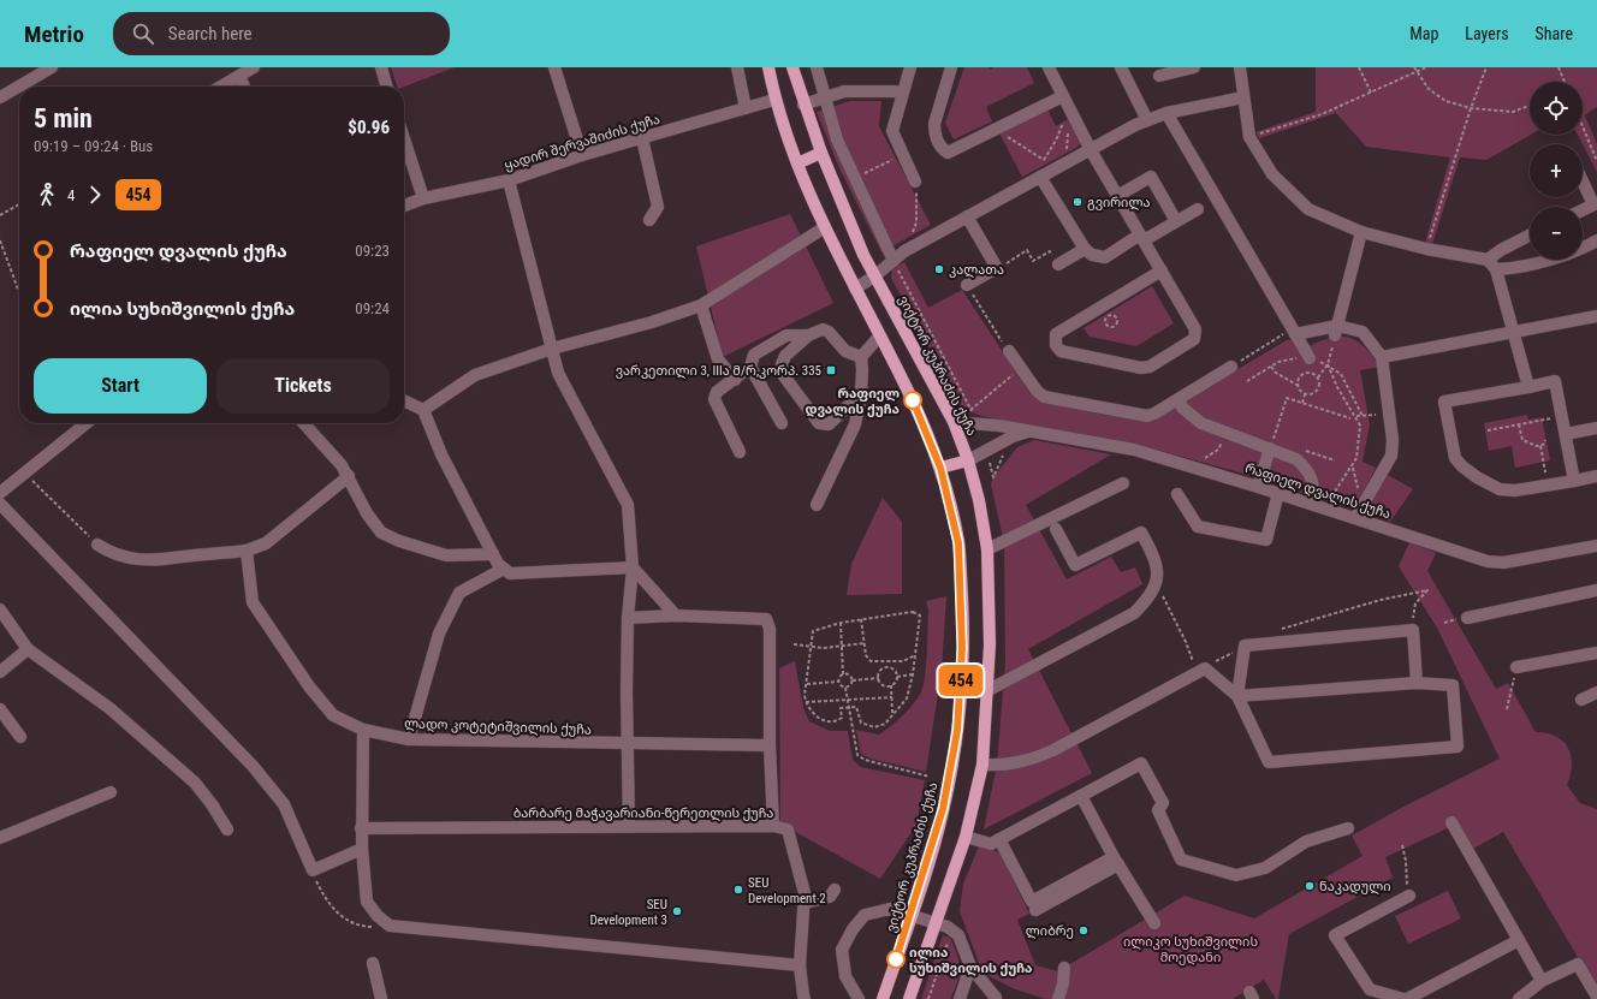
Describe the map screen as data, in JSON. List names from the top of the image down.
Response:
{
  "streets": {
    "main road": ["ვიქტორ კუპრაძის ქუჩა"],
    "street": [
      "ყადირ შერვაშიძის ქუჩა",
      "რაფიელ დვალის ქუჩა",
      "ლადო კოტეტიშვილის ქუჩა",
      "ბარბარე მაჭავარიანი-წერეთლის ქუჩა"
    ]
  },
  "crossings": [
    ["ყადირ შერვაშიძის ქუჩა", "ვიქტორ კუპრაძის ქუჩა"],
    ["ვიქტორ კუპრაძის ქუჩა", "რაფიელ დვალის ქუჩა"]
  ],
  "parks": ["ილიკო სუხიშვილის მოედანი"],
  "places": {
    "other": [
      "გვირილა",
      "კალათა",
      "რაფიელ დვალის ქუჩა",
      "ნაკადული",
      "SEU Development 2",
      "SEU Development 3",
      "ლიბრე",
      "ილია სუხიშვილის ქუჩა"
    ],
    "transit": ["ვარკეთილი 3, IIIა მ/რ,კორპ. 335"]
  },
  "lines": ["bus line 454"],
  "page": {
    "header": "Metrio",
    "search": "Search here",
    "nav": ["Map", "Layers", "Share"],
    "on_map": "454",
    "map_buttons": ["+", "−"],
    "heading": ["5 min", "09:19 – 09:24 · Bus", "$0.96"],
    "legs": ["4", "454"],
    "list": [
      {
        "name": "რაფიელ დვალის ქუჩა",
        "value": "09:23"
      },
      {
        "name": "ილია სუხიშვილის ქუჩა",
        "value": "09:24"
      }
    ],
    "buttons": ["Start", "Tickets"]
  }
}
